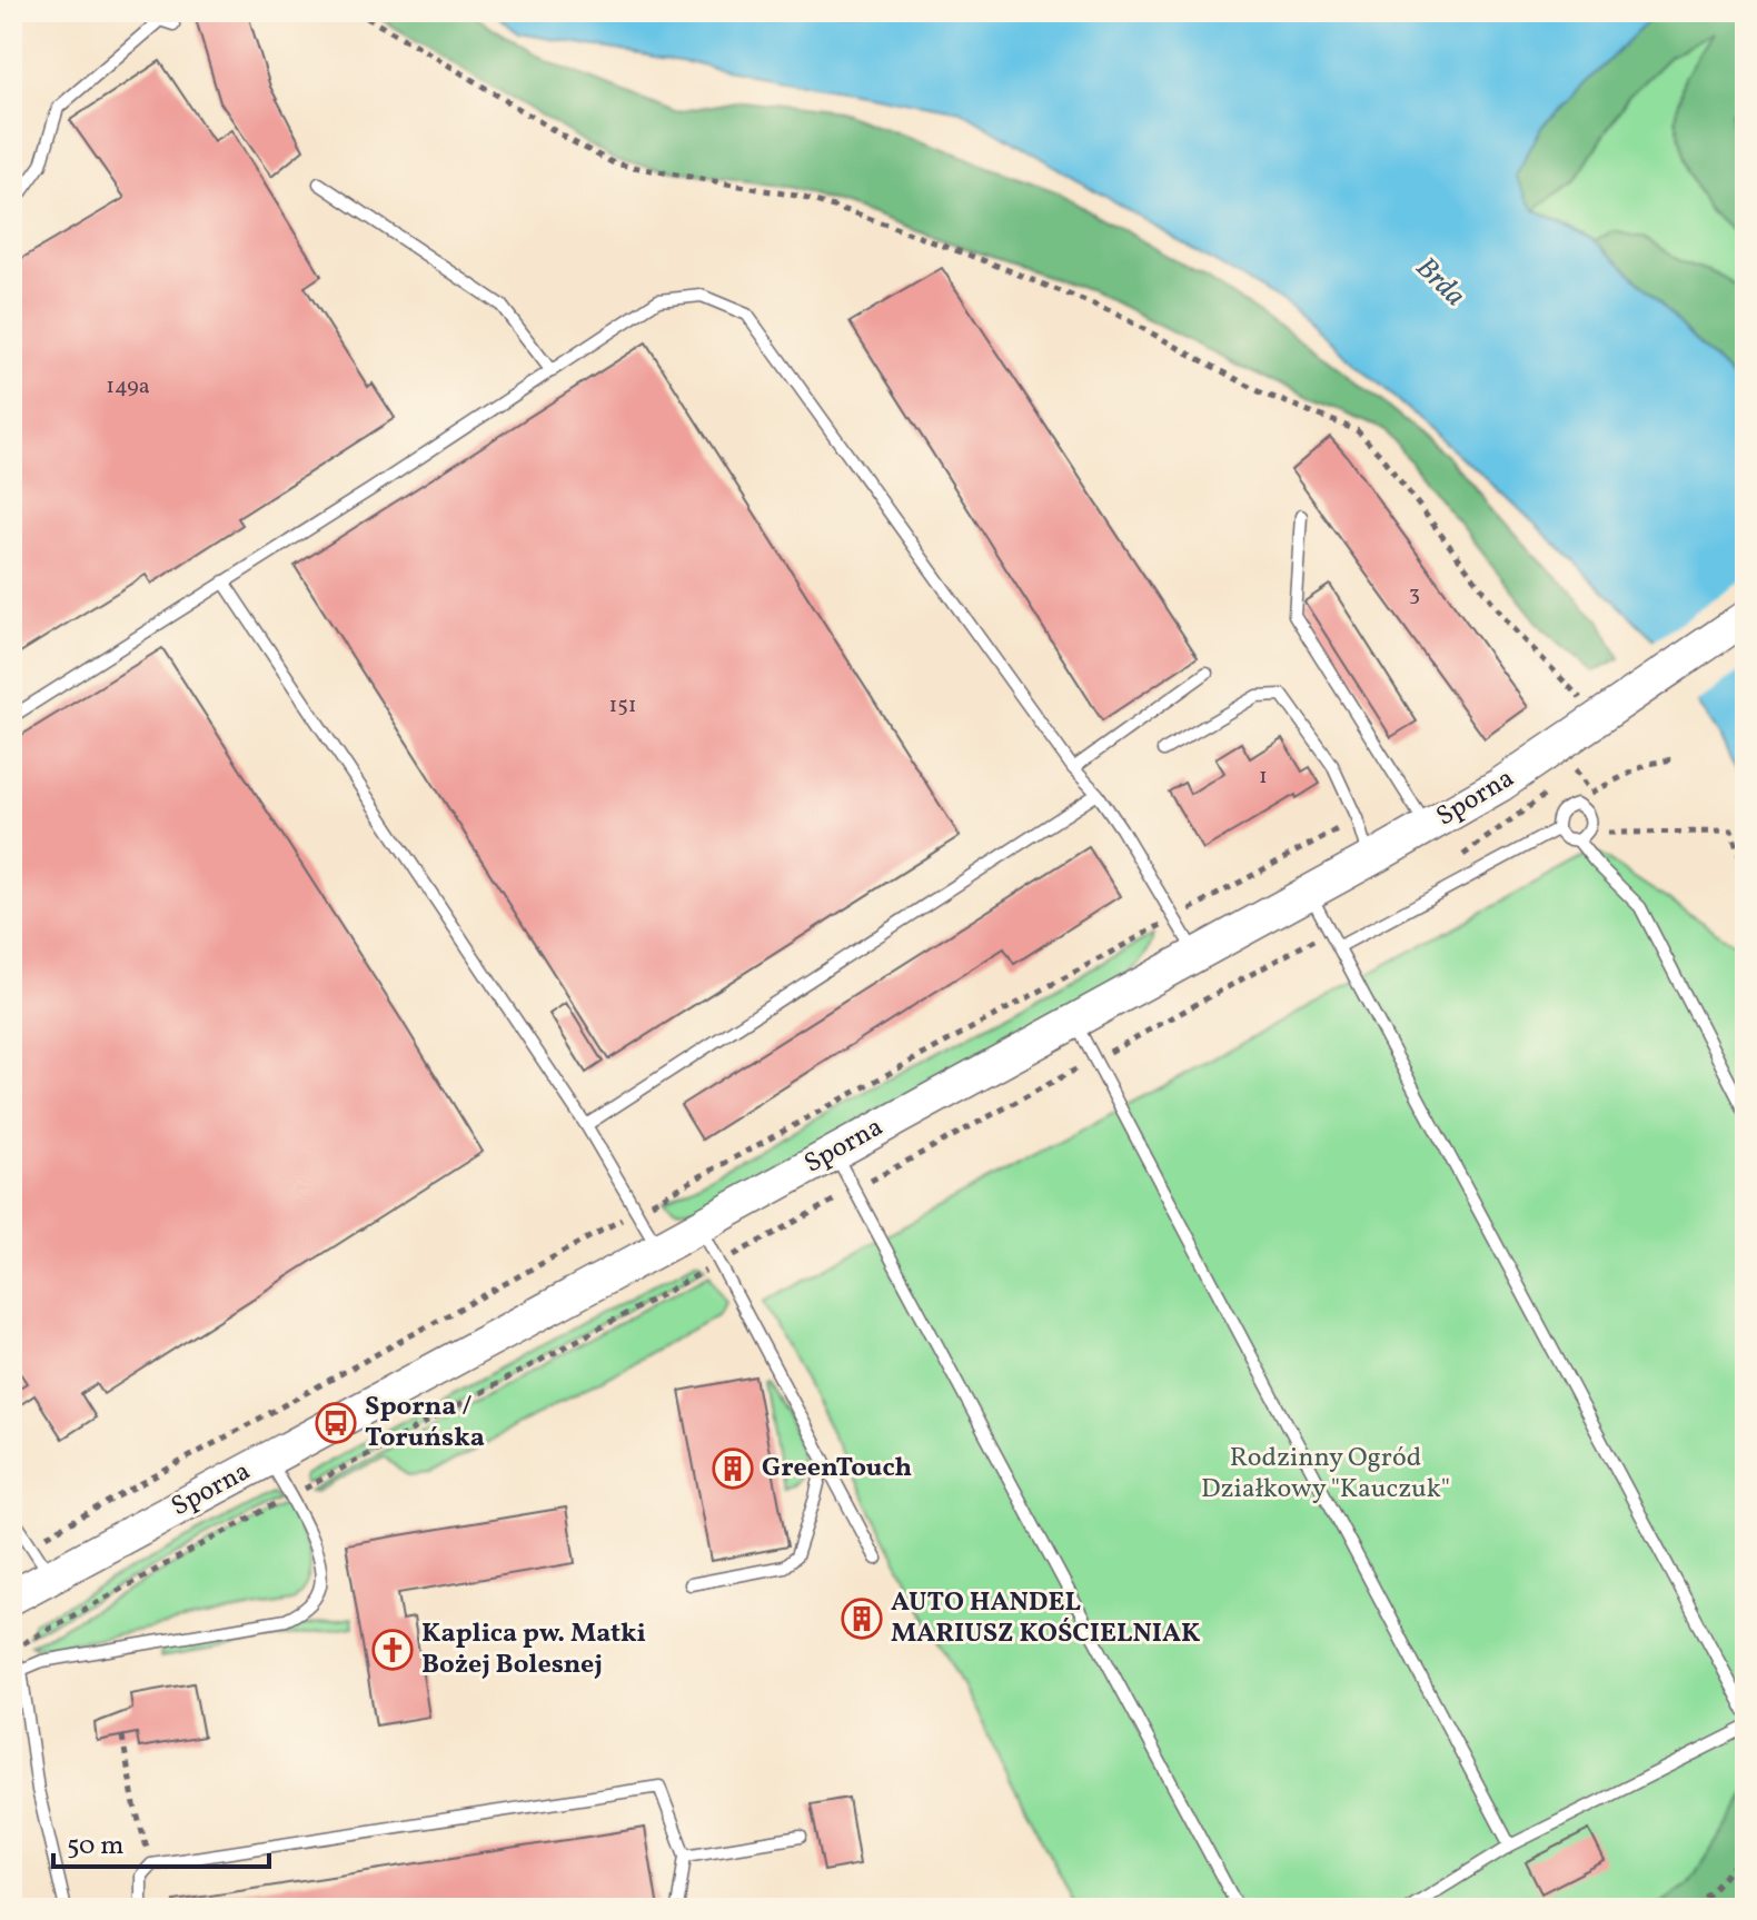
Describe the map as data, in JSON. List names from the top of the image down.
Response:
{
  "streets": {
    "street": ["Sporna"]
  },
  "water": ["Brda"],
  "parks": ["Rodzinny Ogród Działkowy \"Kauczuk\""],
  "places": {
    "bus stop": ["Sporna / Toruńska"],
    "building": ["GreenTouch", "AUTO HANDEL MARIUSZ KOŚCIELNIAK"],
    "church": ["Kaplica pw. Matki Bożej Bolesnej"]
  },
  "house_numbers": [
    "149a",
    "3",
    "151",
    "1"
  ],
  "scale_bar": "50 m"
}
